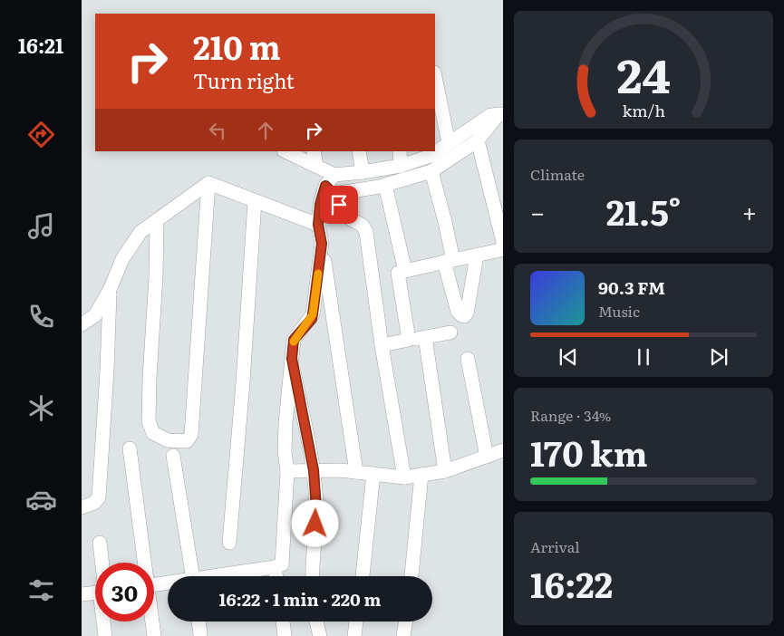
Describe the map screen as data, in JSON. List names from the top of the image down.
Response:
{
  "page": {
    "tabs": "16:21",
    "turn": ["210 m", "Turn right"],
    "tile": [
      "Climate",
      ["Range · 34%", "170 km"],
      ["Arrival", "16:22"]
    ],
    "heat": ["−", "21.5°", "+"],
    "song": ["90.3 FM", "Music"],
    "limit": "30",
    "trip": "16:22 · 1 min · 220 m",
    "gauge": ["24", "km/h"]
  }
}
